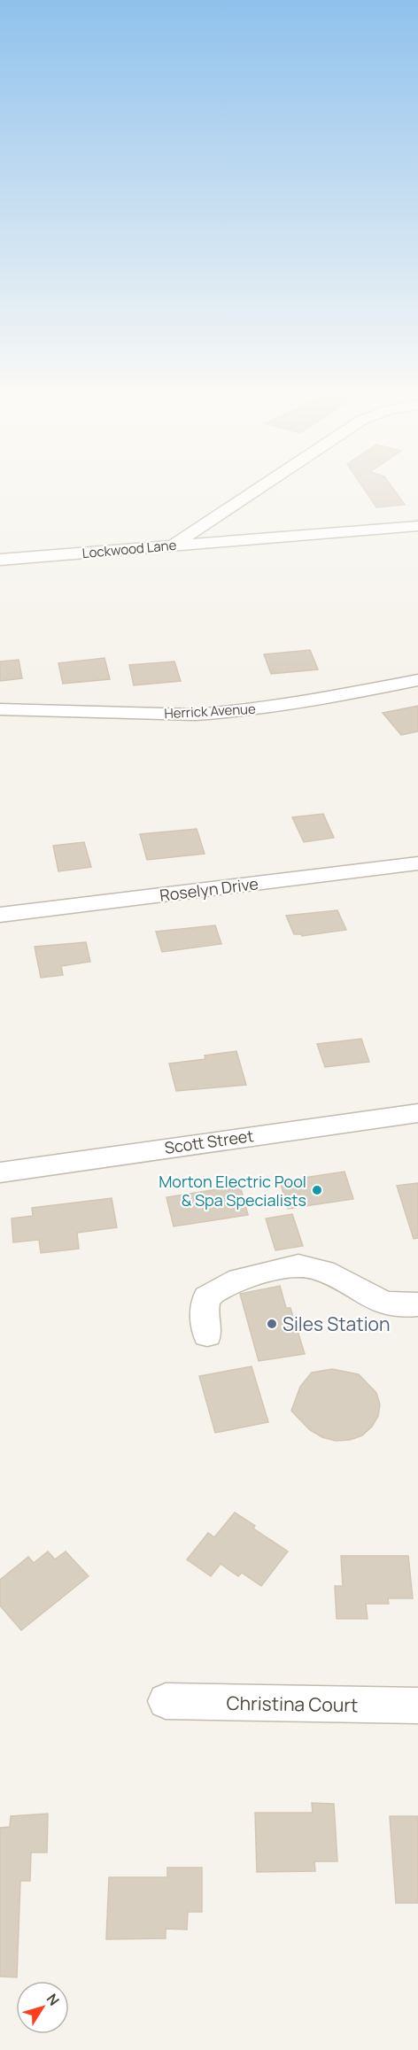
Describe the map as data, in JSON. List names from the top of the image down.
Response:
{
  "streets": {
    "street": [
      "Lockwood Lane",
      "Herrick Avenue",
      "Roselyn Drive",
      "Scott Street",
      "Christina Court"
    ]
  },
  "places": ["Morton Electric Pool & Spa Specialists", "Siles Station"],
  "north": "top right"
}
